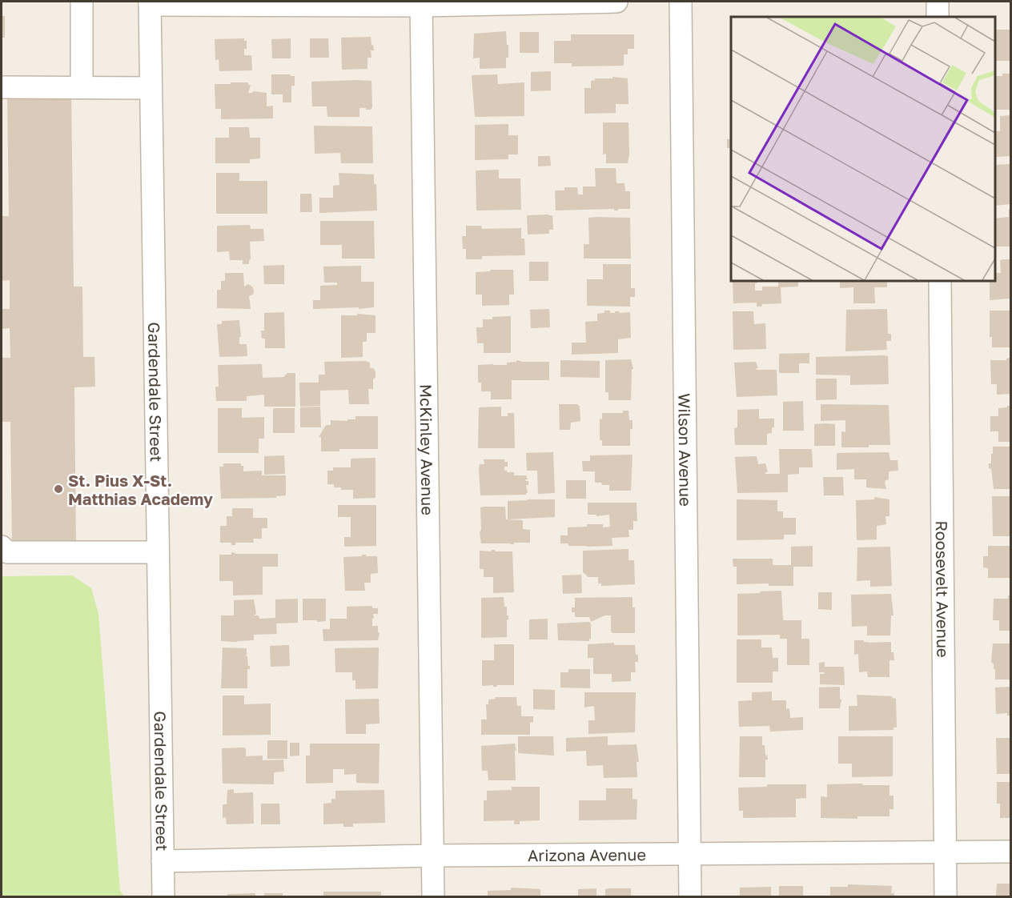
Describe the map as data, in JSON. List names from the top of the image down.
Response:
{
  "streets": {
    "street": [
      "Gardendale Street",
      "McKinley Avenue",
      "Wilson Avenue",
      "Roosevelt Avenue",
      "Arizona Avenue"
    ]
  },
  "crossings": [
    ["Gardendale Street", "Arizona Avenue"],
    ["McKinley Avenue", "Arizona Avenue"],
    ["Wilson Avenue", "Arizona Avenue"],
    ["Roosevelt Avenue", "Arizona Avenue"]
  ],
  "places": ["St. Pius X-St. Matthias Academy"]
}
